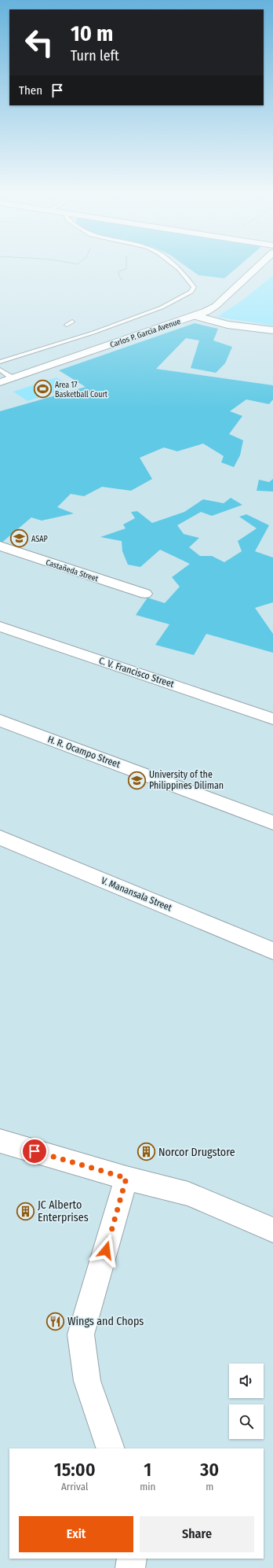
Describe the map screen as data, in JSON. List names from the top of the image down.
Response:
{
  "streets": {
    "street": [
      "Carlos P. Garcia Avenue",
      "Castañeda Street",
      "C. V. Francisco Street",
      "H. R. Ocampo Street",
      "V. Manansala Street"
    ]
  },
  "places": {
    "sports": ["Area 17 Basketball Court"],
    "school or university": ["ASAP", "University of the Philippines Diliman"],
    "building": ["Norcor Drugstore", "JC Alberto Enterprises"],
    "restaurant": ["Wings and Chops"]
  },
  "page": {
    "turn": ["10 m", "Turn left"],
    "then": "Then",
    "eta": [
      "15:00",
      "Arrival",
      "1",
      "min",
      "30",
      "m"
    ],
    "buttons": ["Exit", "Share"]
  }
}
